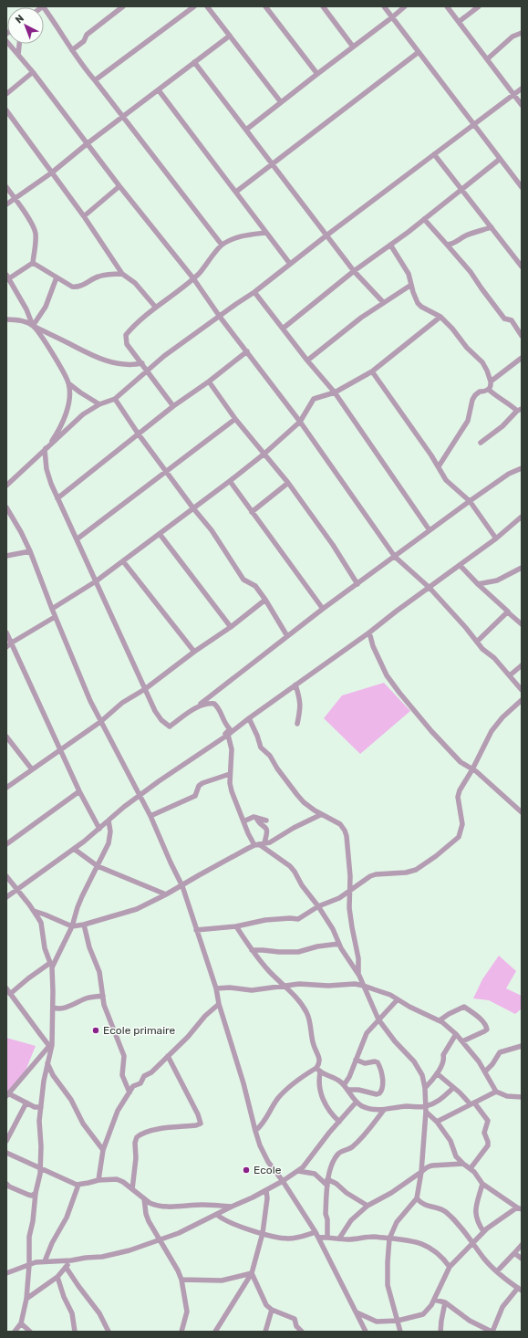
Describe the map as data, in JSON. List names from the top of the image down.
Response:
{
  "places": ["Ecole primaire", "Ecole"],
  "north": "top left"
}
